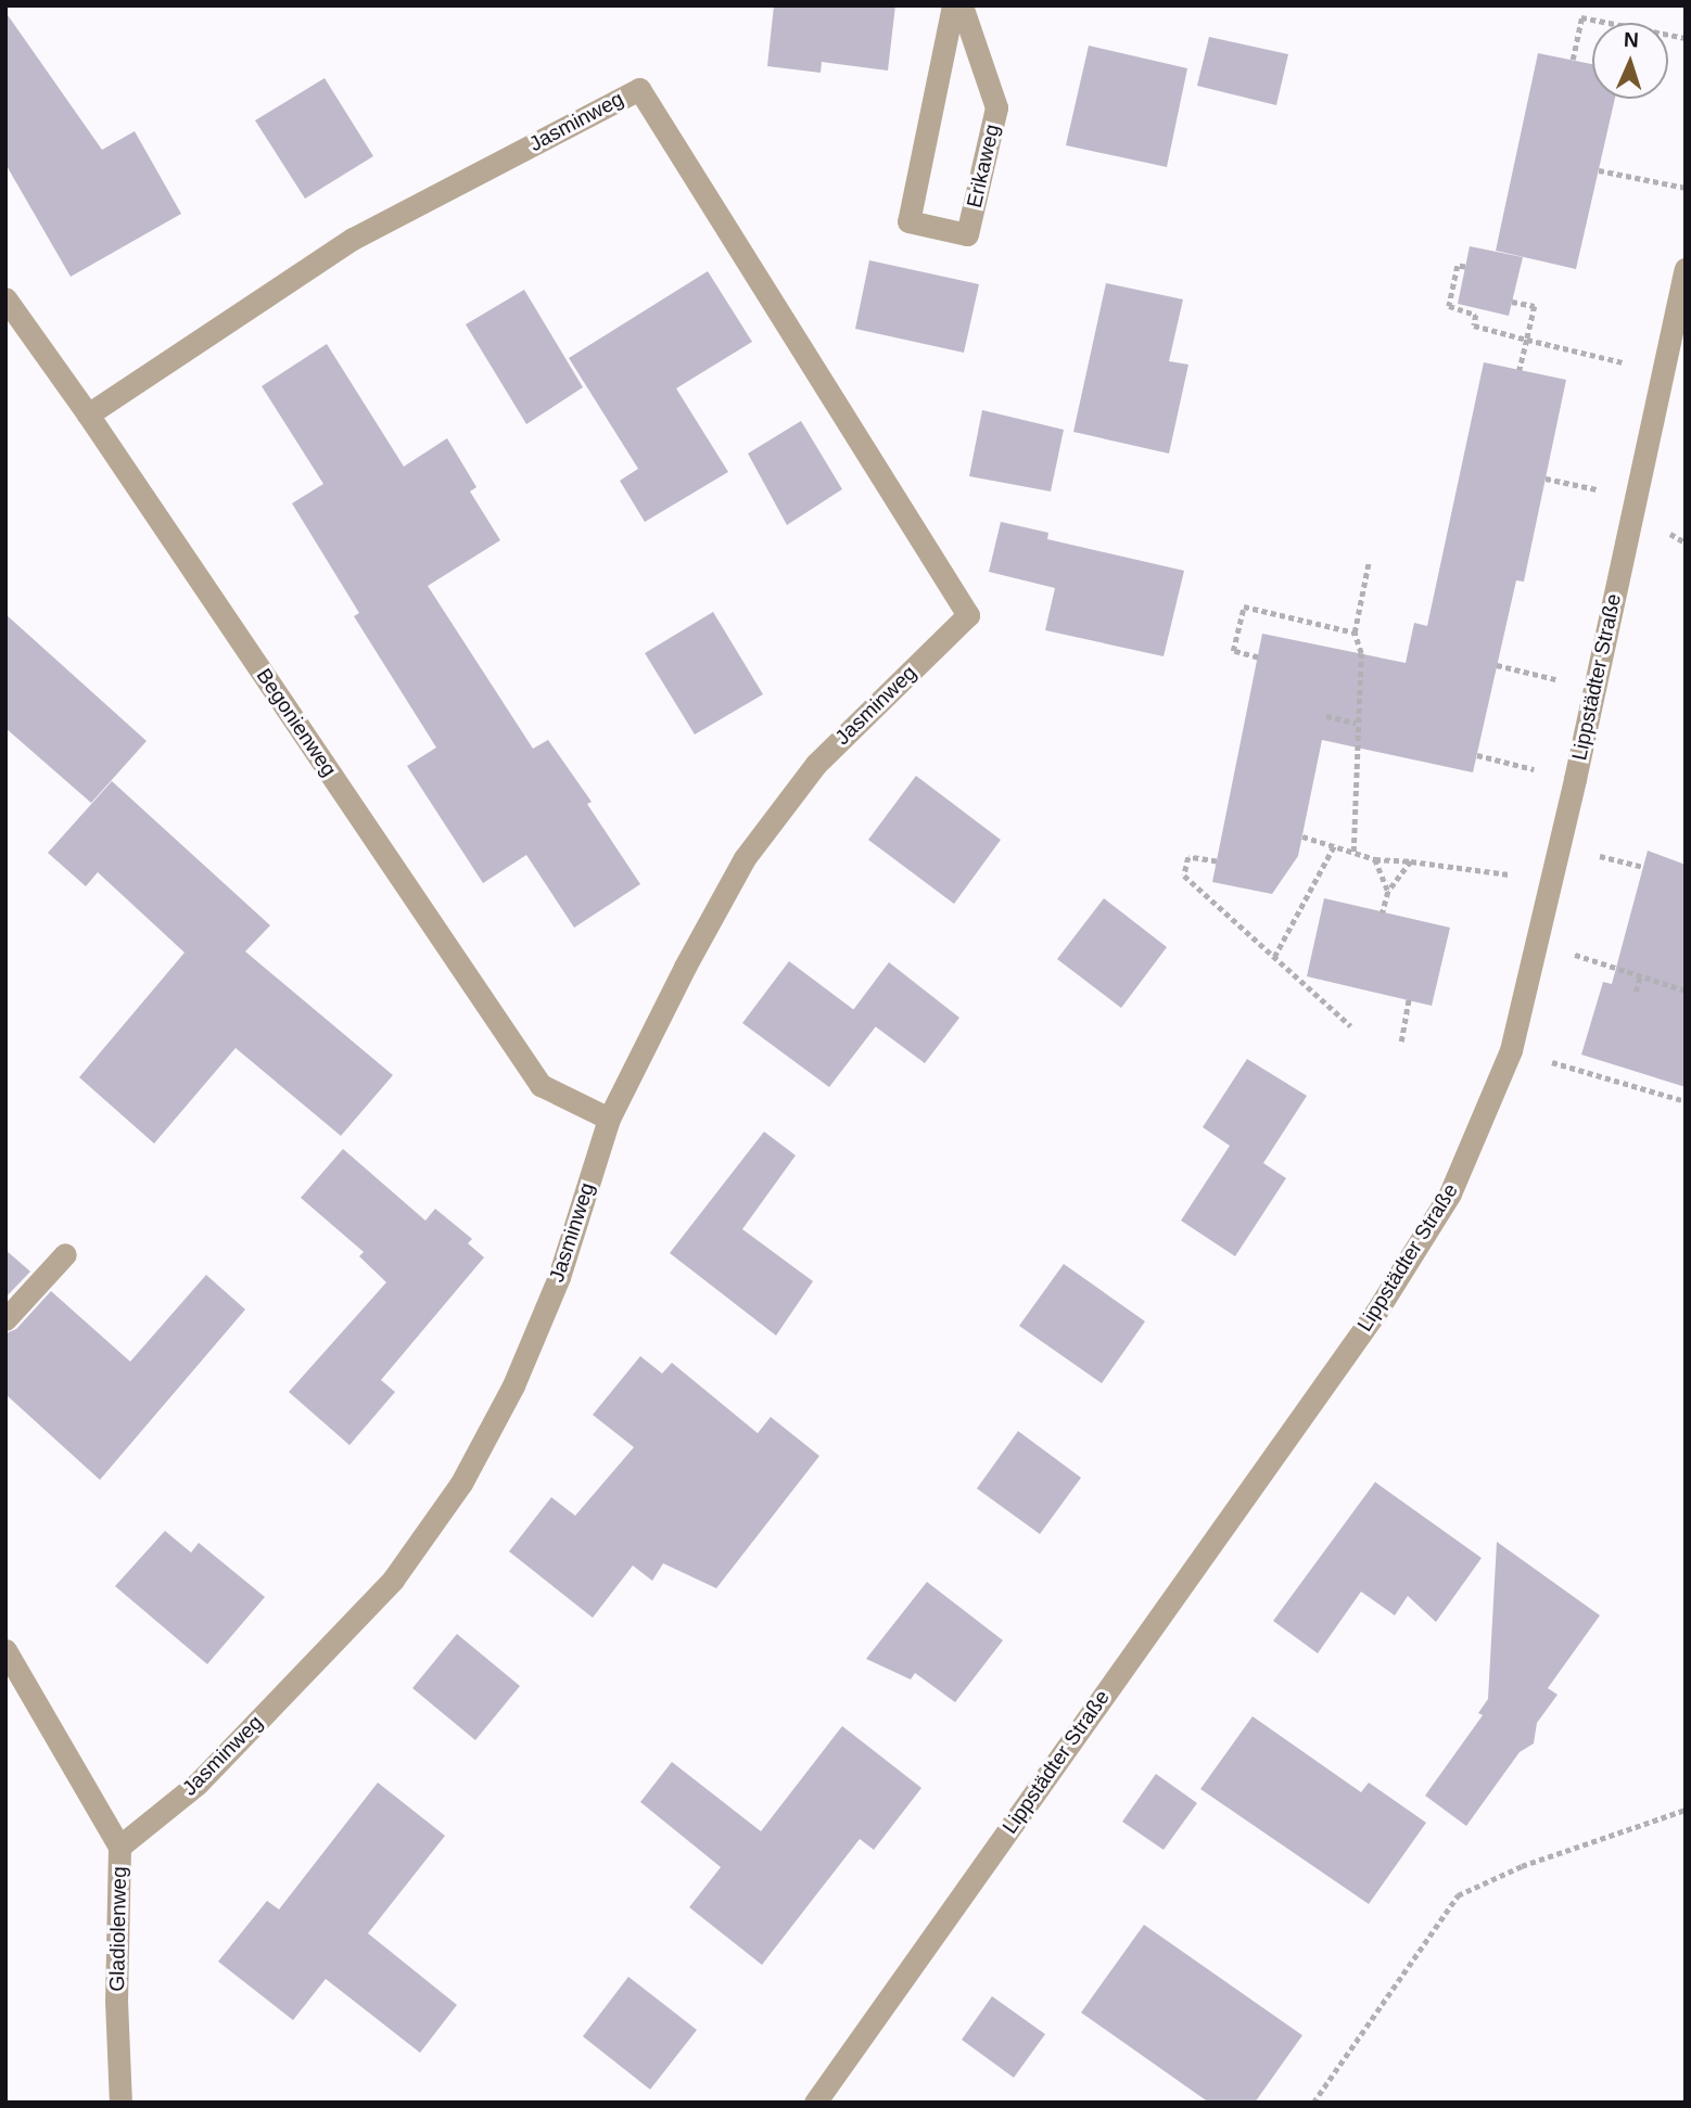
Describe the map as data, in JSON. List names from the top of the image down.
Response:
{
  "streets": {
    "street": [
      "Jasminweg",
      "Erikaweg",
      "Lippstädter Straße",
      "Begonienweg",
      "Gladiolenweg"
    ]
  },
  "crossings": [
    ["Jasminweg", "Begonienweg"],
    ["Jasminweg", "Gladiolenweg"]
  ],
  "north": "top"
}
